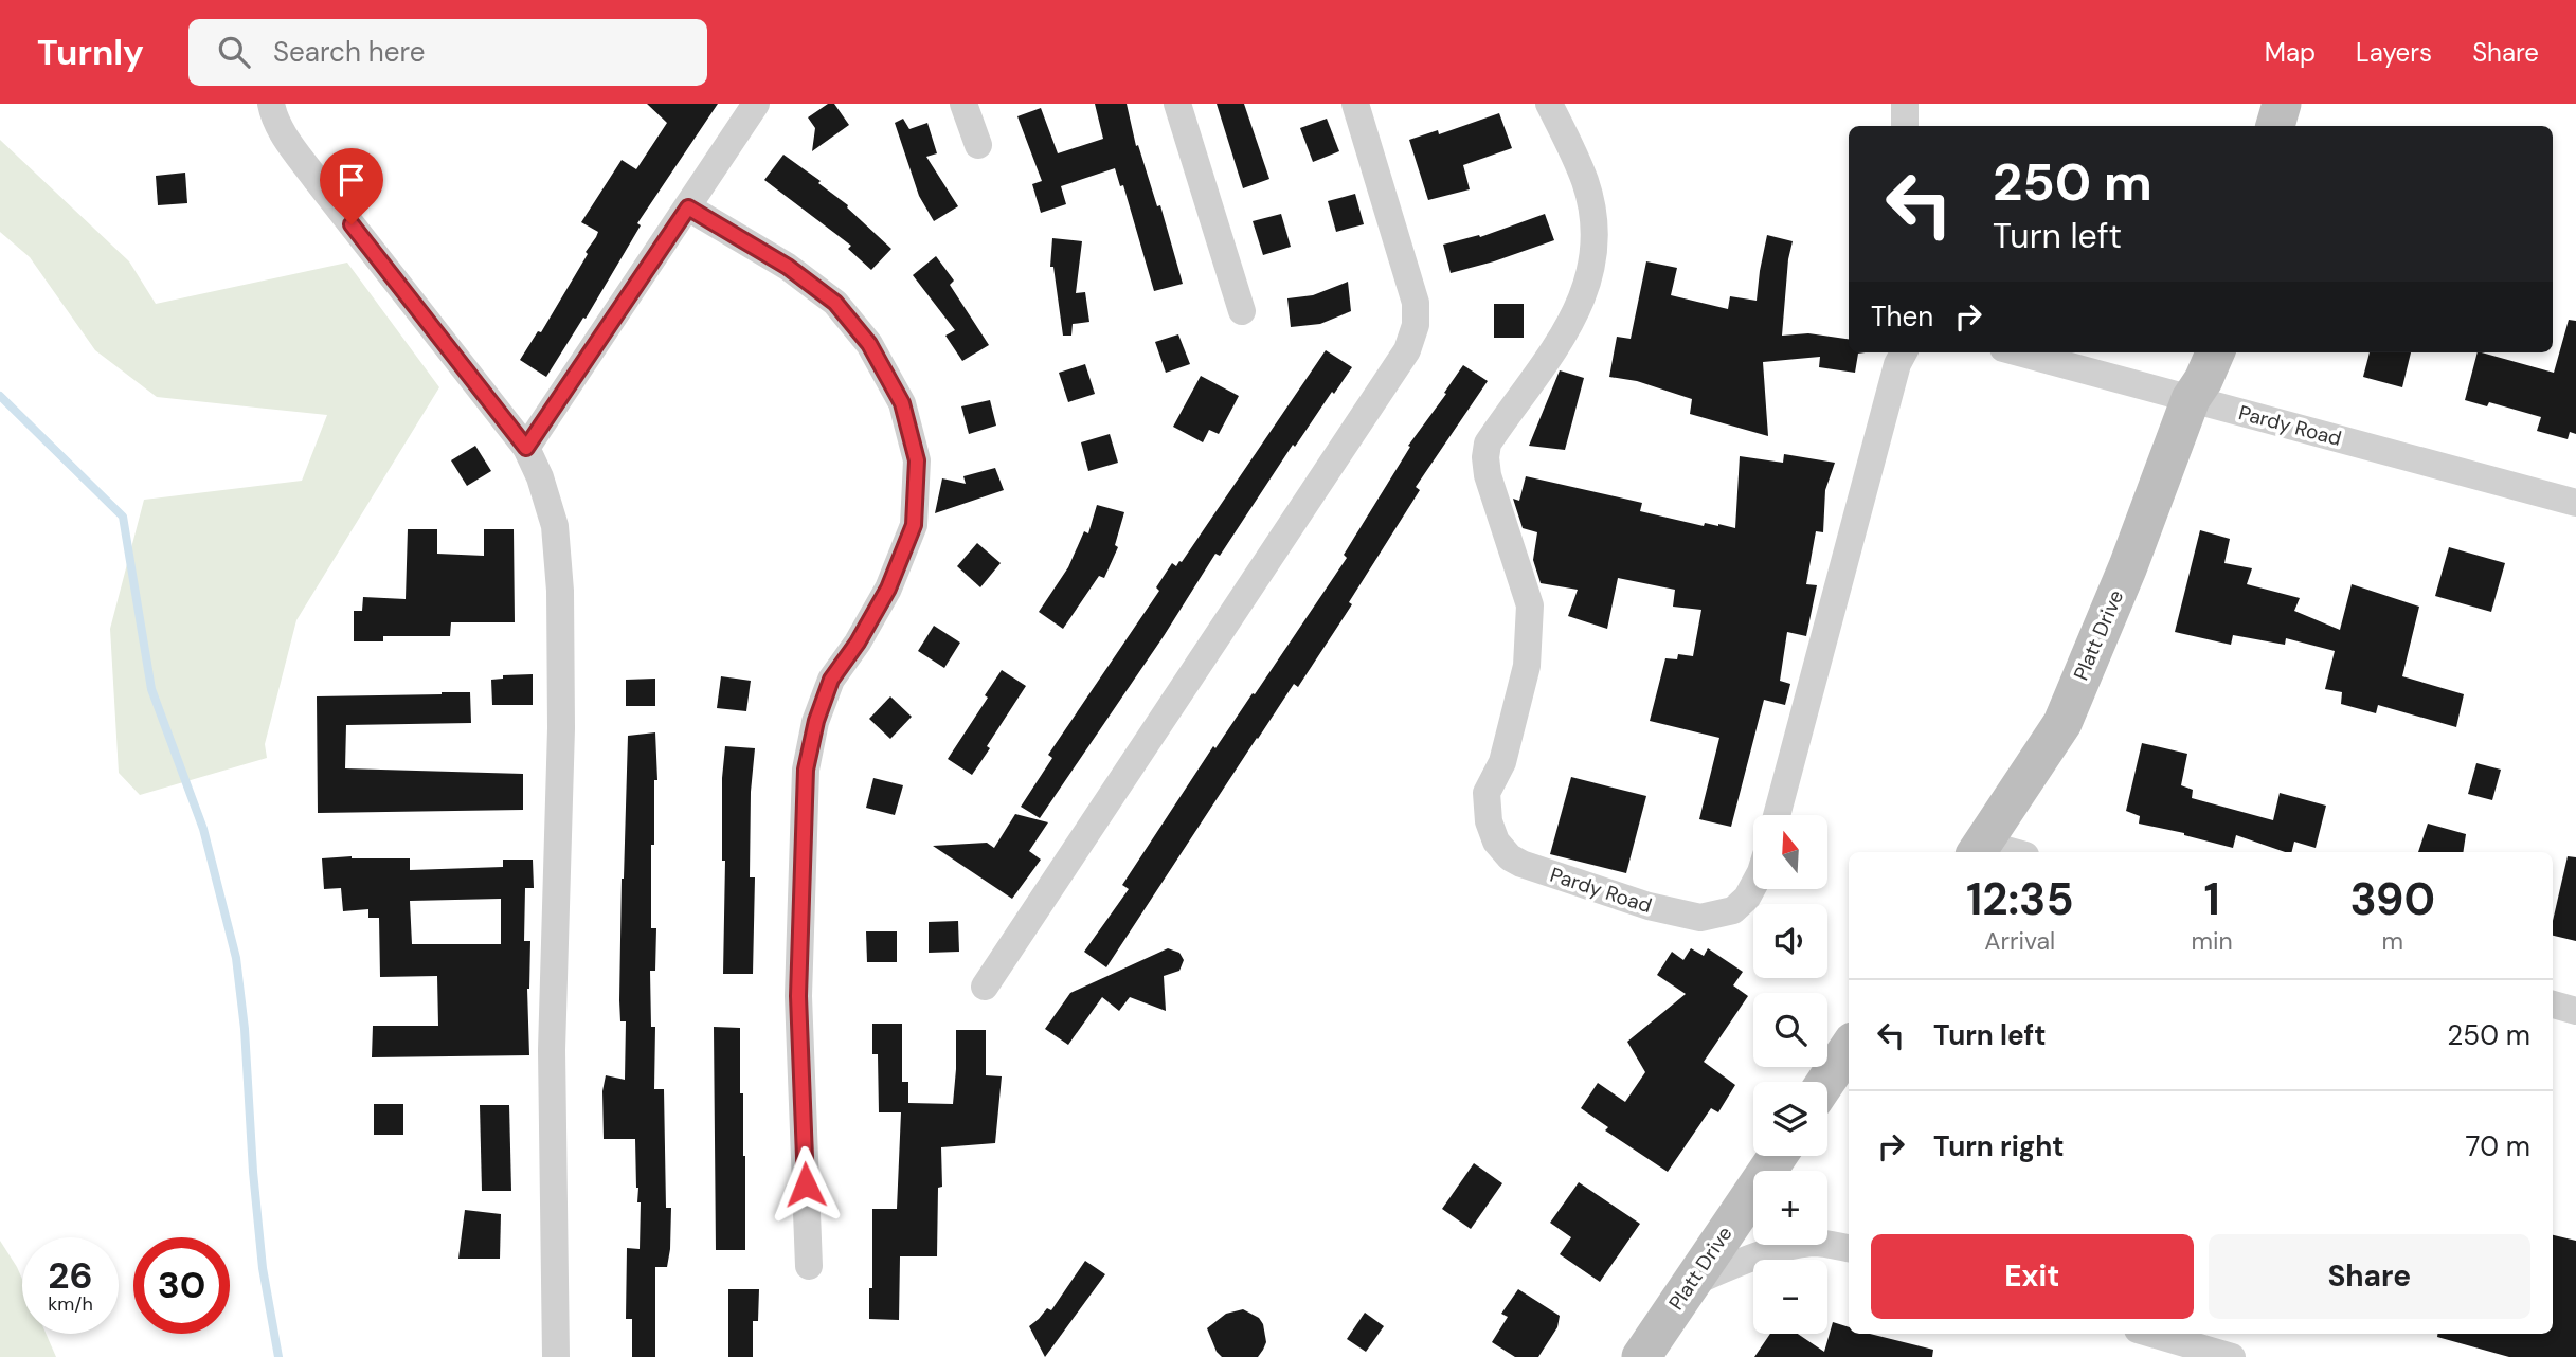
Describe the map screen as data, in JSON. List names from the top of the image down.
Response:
{
  "streets": {
    "street": ["Pardy Road", "Platt Drive"]
  },
  "crossings": [
    ["Pardy Road", "Platt Drive"]
  ],
  "north": "top",
  "page": {
    "header": "Turnly",
    "search": "Search here",
    "nav": ["Map", "Layers", "Share"],
    "turn": ["250 m", "Turn left"],
    "then": "Then",
    "map_buttons": ["+", "−"],
    "eta": [
      "12:35",
      "Arrival",
      "1",
      "min",
      "390",
      "m"
    ],
    "list": [
      {
        "name": "Turn left",
        "value": "250 m"
      },
      {
        "name": "Turn right",
        "value": "70 m"
      }
    ],
    "buttons": ["Exit", "Share"],
    "speed": "26 km/h",
    "limit": "30"
  }
}
